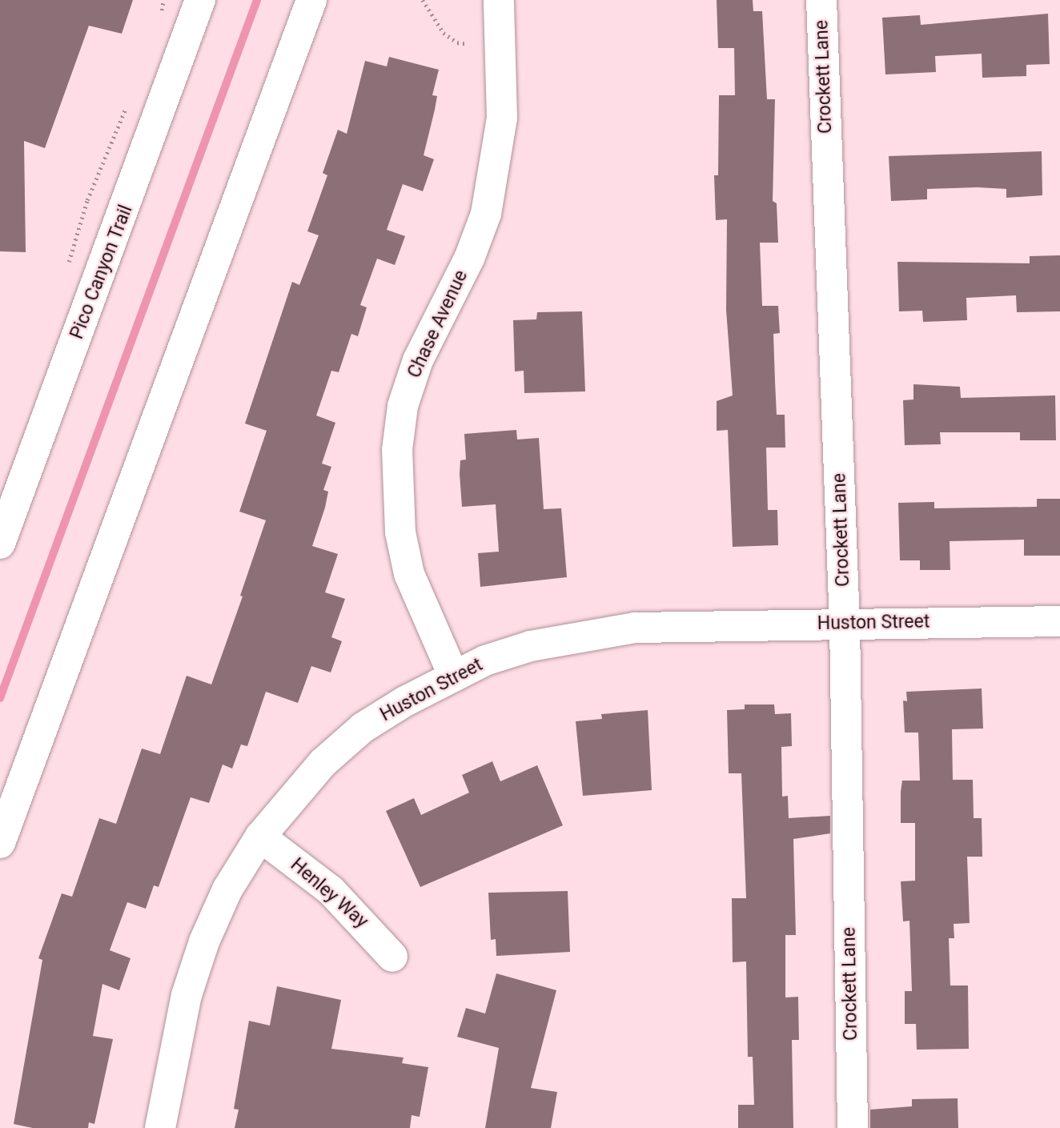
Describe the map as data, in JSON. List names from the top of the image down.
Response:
{
  "streets": {
    "street": [
      "Crockett Lane",
      "Pico Canyon Trail",
      "Chase Avenue",
      "Huston Street",
      "Henley Way"
    ]
  },
  "crossings": [
    ["Crockett Lane", "Huston Street"],
    ["Chase Avenue", "Huston Street"],
    ["Huston Street", "Henley Way"]
  ]
}
